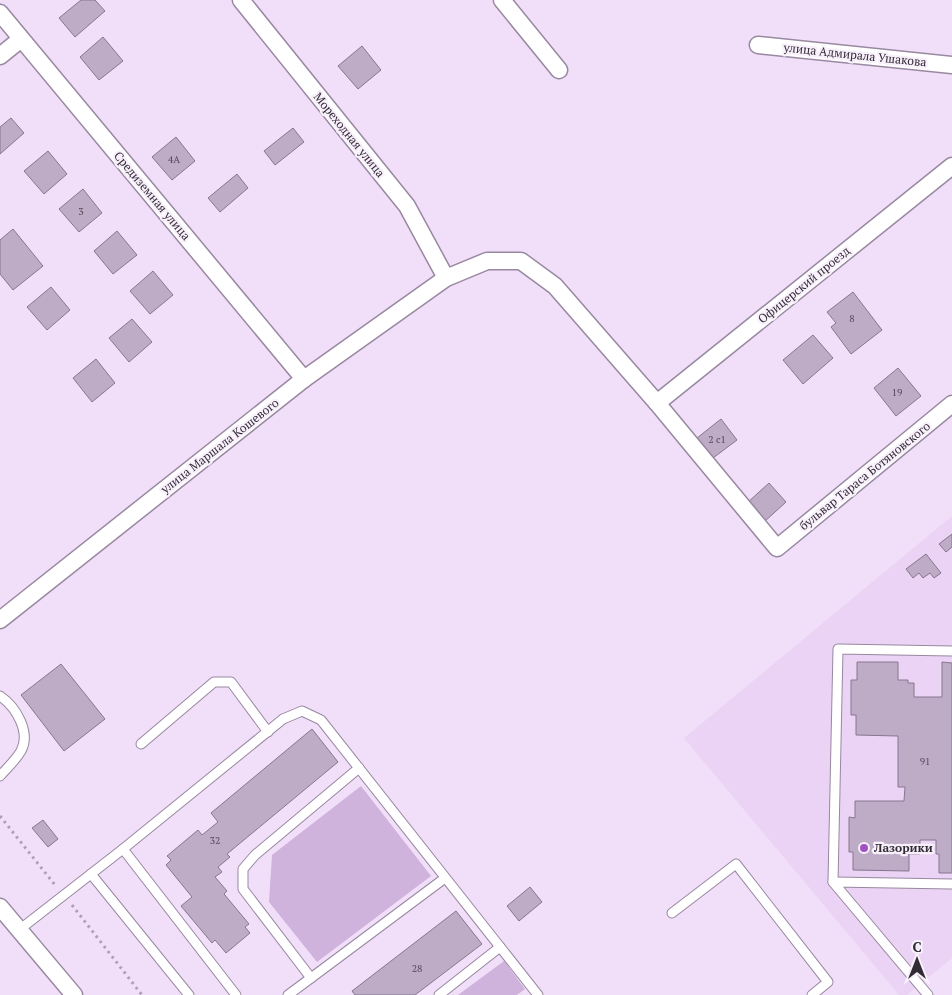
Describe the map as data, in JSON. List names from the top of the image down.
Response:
{
  "streets": {
    "street": [
      "улица Адмирала Ушакова",
      "Мореходная улица",
      "Средиземная улица",
      "Офицерский проезд",
      "улица Маршала Кошевого",
      "бульвар Тараса Ботяновского"
    ]
  },
  "crossings": [
    ["Мореходная улица", "улица Маршала Кошевого"],
    ["Средиземная улица", "улица Маршала Кошевого"],
    ["Офицерский проезд", "улица Маршала Кошевого"],
    ["улица Маршала Кошевого", "бульвар Тараса Ботяновского"]
  ],
  "places": ["Лазорики"],
  "house_numbers": [
    "4А",
    "3",
    "8",
    "19",
    "2 с1",
    "91",
    "32",
    "28"
  ],
  "north": "top"
}
